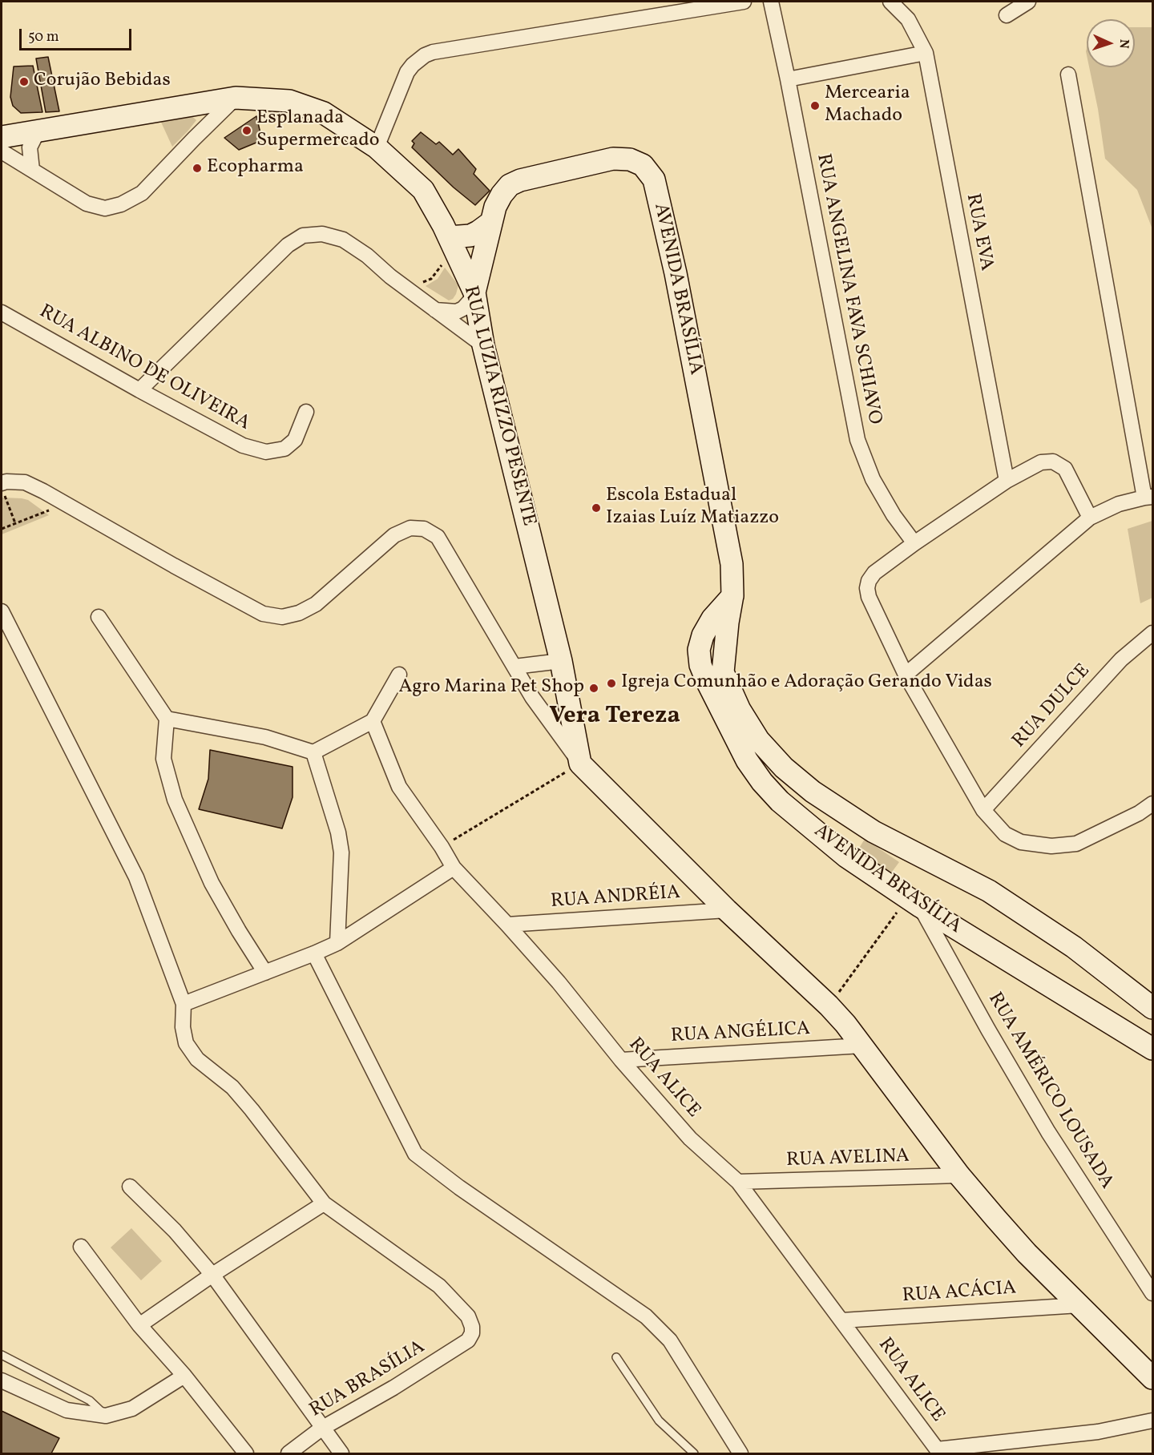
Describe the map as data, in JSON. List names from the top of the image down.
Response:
{
  "streets": {
    "street": [
      "RUA EVA",
      "AVENIDA BRASÍLIA",
      "RUA ANGELINA FAVA SCHIAVO",
      "RUA ALBINO DE OLIVEIRA",
      "RUA LUZIA RIZZO PESENTE",
      "RUA DULCE",
      "RUA ANDRÉIA",
      "RUA ANGÉLICA",
      "RUA ALICE",
      "RUA AMÉRICO LOUSADA",
      "RUA AVELINA",
      "RUA ACÁCIA",
      "RUA BRASÍLIA"
    ]
  },
  "crossings": [
    ["AVENIDA BRASÍLIA", "RUA LUZIA RIZZO PESENTE"],
    ["AVENIDA BRASÍLIA", "RUA AMÉRICO LOUSADA"],
    ["RUA ANDRÉIA", "RUA ALICE"],
    ["RUA ANGÉLICA", "RUA ALICE"],
    ["RUA ALICE", "RUA AVELINA"],
    ["RUA ALICE", "RUA ACÁCIA"]
  ],
  "districts": ["Vera Tereza"],
  "places": [
    "Corujão Bebidas",
    "Mercearia Machado",
    "Esplanada Supermercado",
    "Ecopharma",
    "Escola Estadual Izaias Luíz Matiazzo",
    "Igreja Comunhão e Adoração Gerando Vidas",
    "Agro Marina Pet Shop"
  ],
  "scale_bar": "50 m",
  "north": "right"
}
